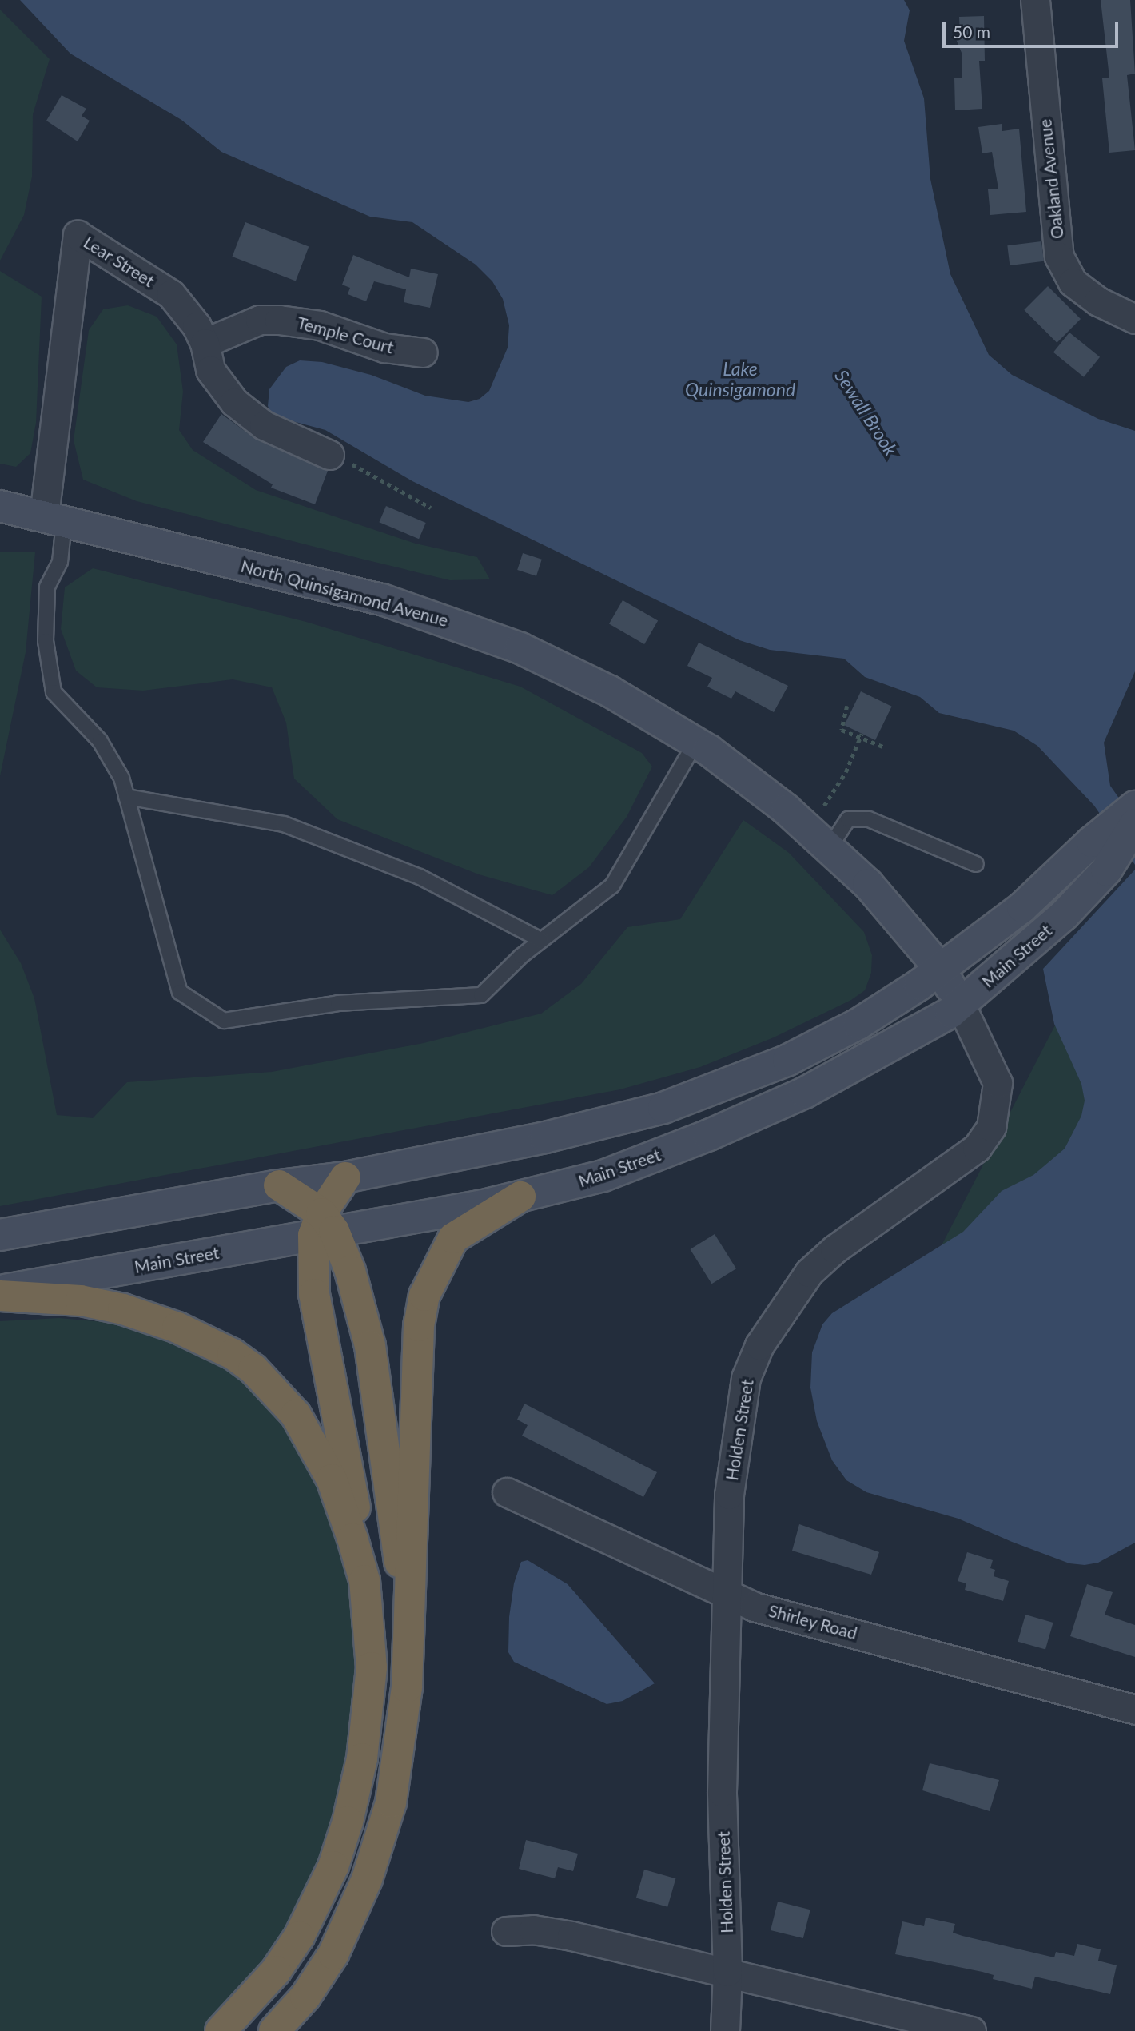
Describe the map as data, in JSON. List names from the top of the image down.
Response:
{
  "streets": {
    "main road": ["North Quinsigamond Avenue", "Main Street"],
    "street": [
      "Oakland Avenue",
      "Lear Street",
      "Temple Court",
      "Holden Street",
      "Shirley Road"
    ]
  },
  "crossings": [
    ["Lear Street", "Temple Court"],
    ["Lear Street", "North Quinsigamond Avenue"],
    ["North Quinsigamond Avenue", "Main Street"],
    ["North Quinsigamond Avenue", "Holden Street"],
    ["Main Street", "Holden Street"],
    ["Holden Street", "Shirley Road"]
  ],
  "water": ["Lake Quinsigamond", "Sewall Brook"],
  "scale_bar": "50 m"
}
